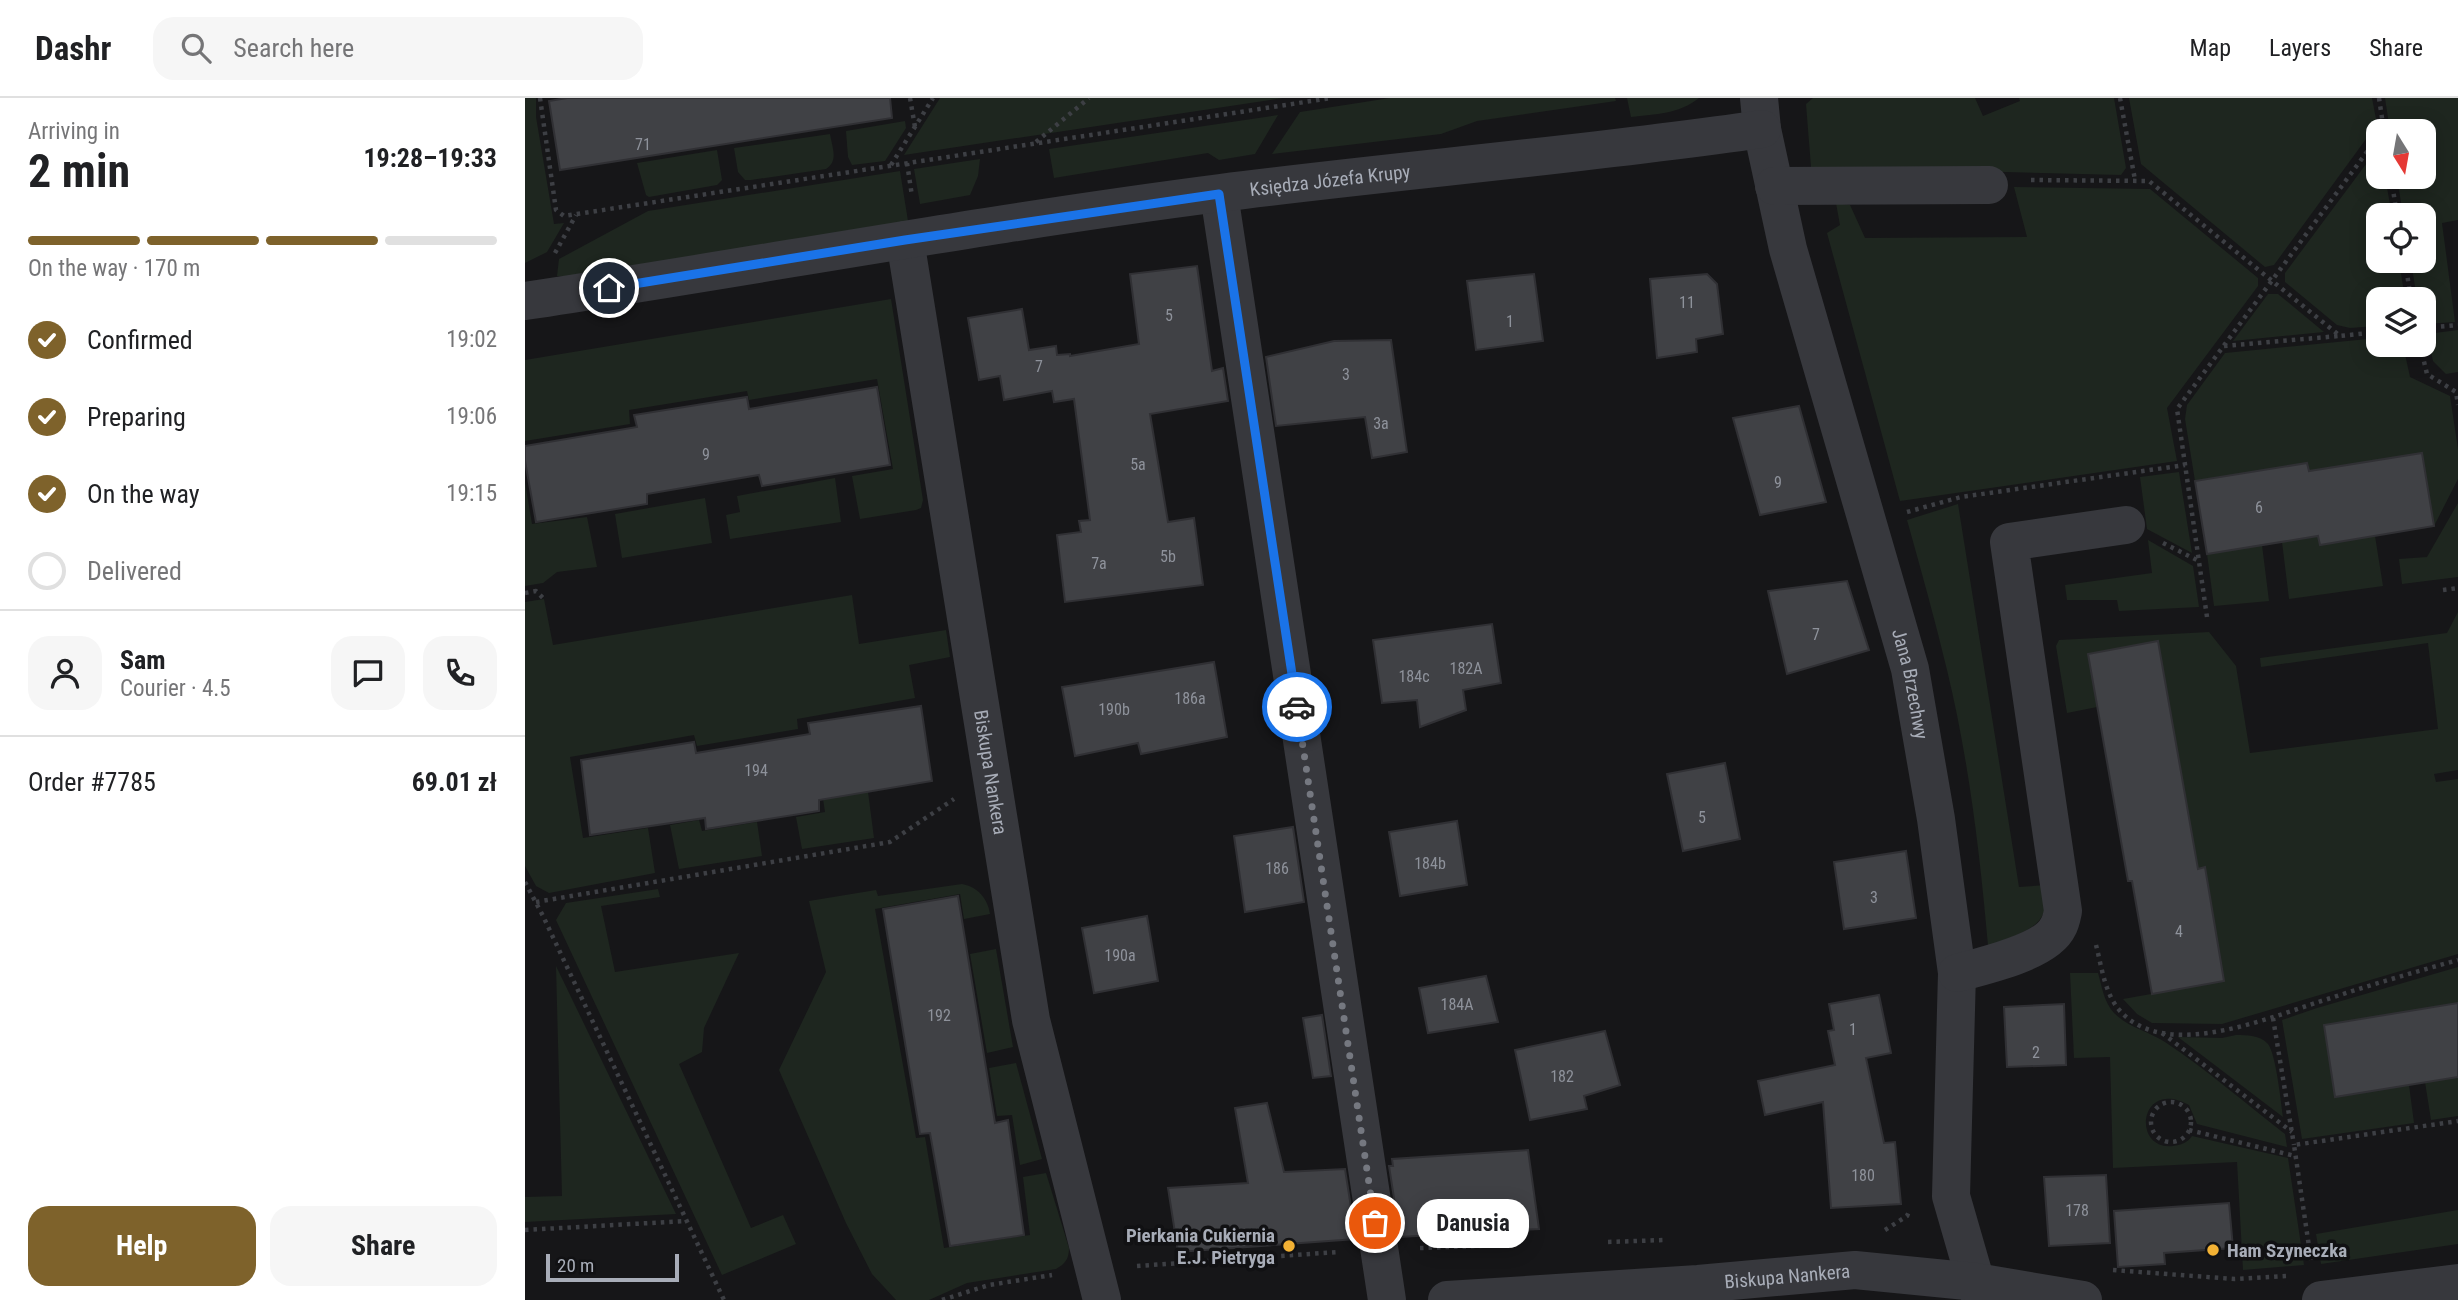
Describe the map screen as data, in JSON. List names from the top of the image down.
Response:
{
  "streets": {
    "street": ["Księdza Józefa Krupy", "Jana Brzechwy", "Biskupa Nankera"]
  },
  "crossings": [
    ["Księdza Józefa Krupy", "Jana Brzechwy"],
    ["Księdza Józefa Krupy", "Biskupa Nankera"],
    ["Jana Brzechwy", "Biskupa Nankera"]
  ],
  "places": ["Danusia", "Pierkania Cukiernia E.J. Pietryga", "Ham Szyneczka"],
  "house_numbers": [
    "71",
    "11",
    "5",
    "1",
    "7",
    "3",
    "3a",
    "9",
    "5a",
    "9",
    "6",
    "5b",
    "7a",
    "7",
    "182A",
    "184c",
    "186a",
    "190b",
    "194",
    "5",
    "184b",
    "186",
    "3",
    "4",
    "190a",
    "184A",
    "192",
    "1",
    "2",
    "182",
    "180",
    "178"
  ],
  "scale_bar": "20 m",
  "north": "bottom",
  "page": {
    "header": "Dashr",
    "search": "Search here",
    "nav": ["Map", "Layers", "Share"],
    "heading": ["2 min", "Arriving in", "19:28–19:33"],
    "panel": [
      "Sam",
      "Courier · 4.5",
      "Order #7785",
      "69.01 zł"
    ],
    "bar": "On the way · 170 m",
    "list": [
      ["Confirmed", "19:02"],
      ["Preparing", "19:06"],
      ["On the way", "19:15"],
      "Delivered"
    ],
    "buttons": ["Help", "Share"],
    "bubble": "Danusia",
    "scale": "20 m"
  }
}
